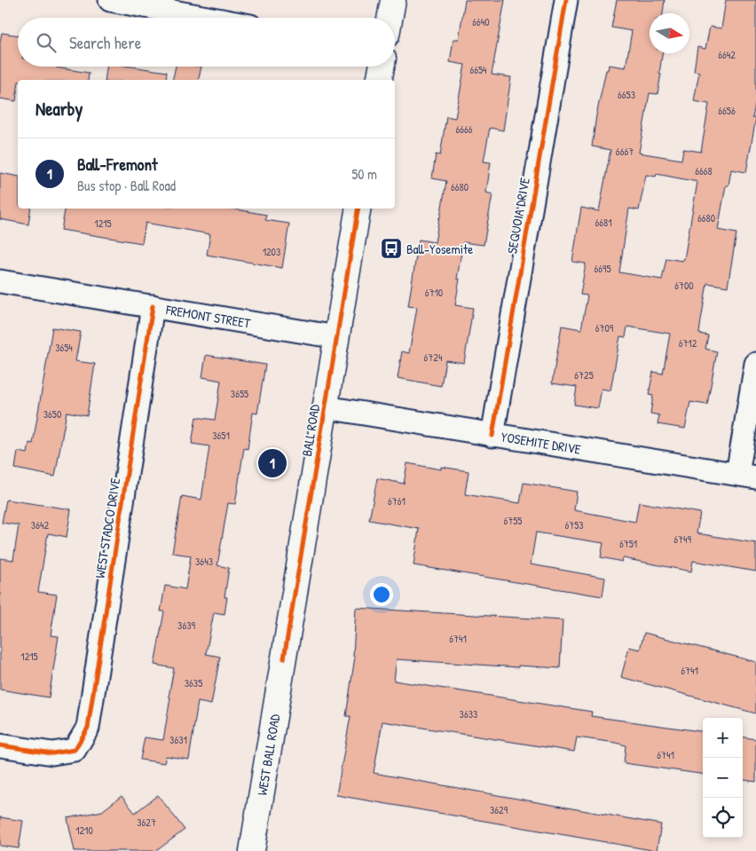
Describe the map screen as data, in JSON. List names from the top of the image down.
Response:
{
  "streets": {
    "main road": ["BALL ROAD", "WEST BALL ROAD"],
    "street": [
      "SEQUOIA DRIVE",
      "FREMONT STREET",
      "YOSEMITE DRIVE",
      "WEST STADCO DRIVE"
    ]
  },
  "crossings": [
    ["SEQUOIA DRIVE", "YOSEMITE DRIVE"],
    ["FREMONT STREET", "BALL ROAD"],
    ["FREMONT STREET", "WEST STADCO DRIVE"],
    ["BALL ROAD", "YOSEMITE DRIVE"],
    ["BALL ROAD", "WEST BALL ROAD"]
  ],
  "places": {
    "bus stop": ["Ball-Yosemite"]
  },
  "house_numbers": [
    "6640",
    "6642",
    "6654",
    "6653",
    "6656",
    "6666",
    "6667",
    "6668",
    "6680",
    "6680",
    "6681",
    "1215",
    "1203",
    "6695",
    "6700",
    "6710",
    "6709",
    "6712",
    "3654",
    "6724",
    "6725",
    "3655",
    "3650",
    "3651",
    "6761",
    "6755",
    "3642",
    "6753",
    "6749",
    "6751",
    "3643",
    "3639",
    "6741",
    "1215",
    "6741",
    "3635",
    "3633",
    "3631",
    "6741",
    "3629",
    "3627",
    "1210"
  ],
  "north": "right",
  "page": {
    "search": "Search here",
    "heading": "Nearby",
    "list": [
      {
        "mark": "1",
        "name": "Ball-Fremont",
        "note": "Bus stop · Ball Road",
        "value": "50 m"
      }
    ],
    "pins": "1",
    "map_buttons": ["+", "−"]
  }
}
